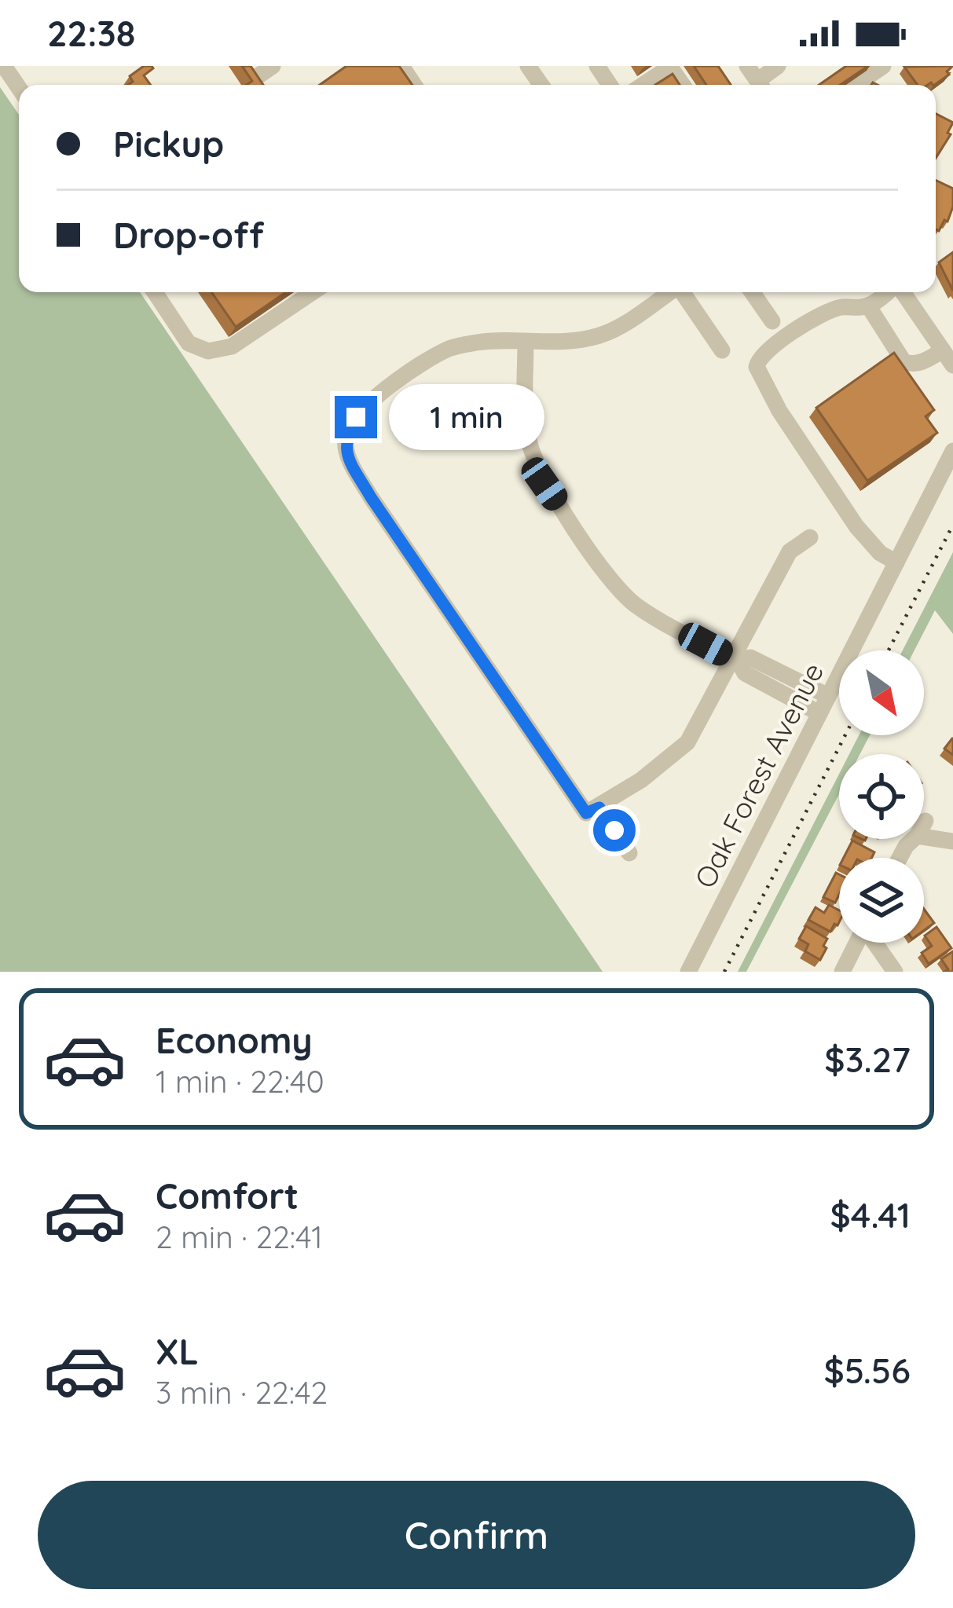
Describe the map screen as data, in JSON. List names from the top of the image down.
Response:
{
  "streets": {
    "street": ["Oak Forest Avenue"]
  },
  "north": "bottom right",
  "page": {
    "status": "22:38",
    "banner": ["Pickup", "Drop-off"],
    "bubble": "1 min",
    "list": [
      {
        "name": "Economy",
        "note": "1 min · 22:40",
        "value": "$3.27"
      },
      {
        "name": "Comfort",
        "note": "2 min · 22:41",
        "value": "$4.41"
      },
      {
        "name": "XL",
        "note": "3 min · 22:42",
        "value": "$5.56"
      }
    ],
    "buttons": "Confirm"
  }
}
